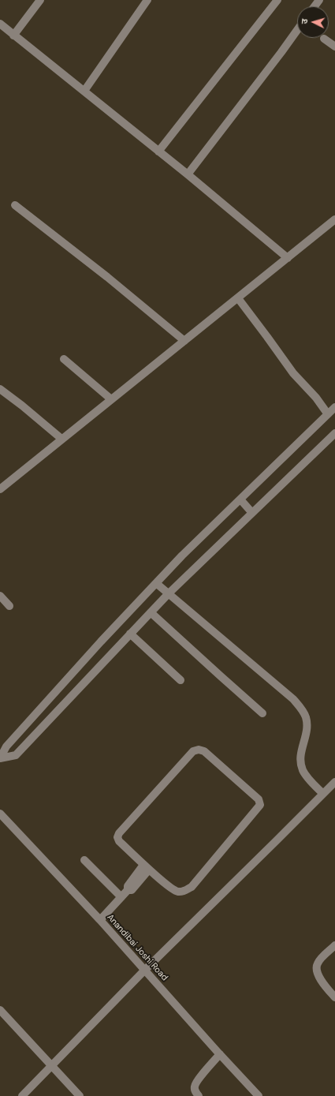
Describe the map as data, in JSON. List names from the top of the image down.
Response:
{
  "streets": {
    "street": ["Anandibai Joshi Road"]
  },
  "north": "left"
}
